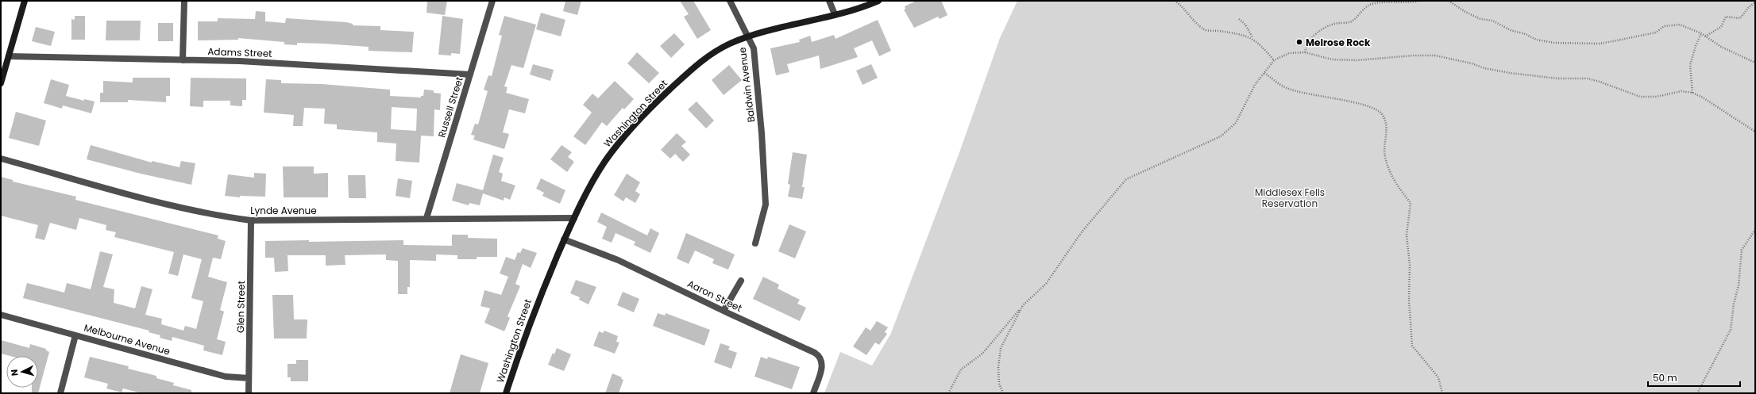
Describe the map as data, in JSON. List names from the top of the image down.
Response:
{
  "streets": {
    "main road": ["Washington Street"],
    "street": [
      "Adams Street",
      "Baldwin Avenue",
      "Russell Street",
      "Lynde Avenue",
      "Aaron Street",
      "Glen Street",
      "Melbourne Avenue"
    ]
  },
  "crossings": [
    ["Adams Street", "Russell Street"],
    ["Baldwin Avenue", "Washington Street"],
    ["Russell Street", "Lynde Avenue"],
    ["Washington Street", "Lynde Avenue"],
    ["Washington Street", "Aaron Street"],
    ["Lynde Avenue", "Glen Street"],
    ["Glen Street", "Melbourne Avenue"]
  ],
  "parks": ["Middlesex Fells Reservation"],
  "places": ["Melrose Rock"],
  "scale_bar": "50 m",
  "north": "left"
}
